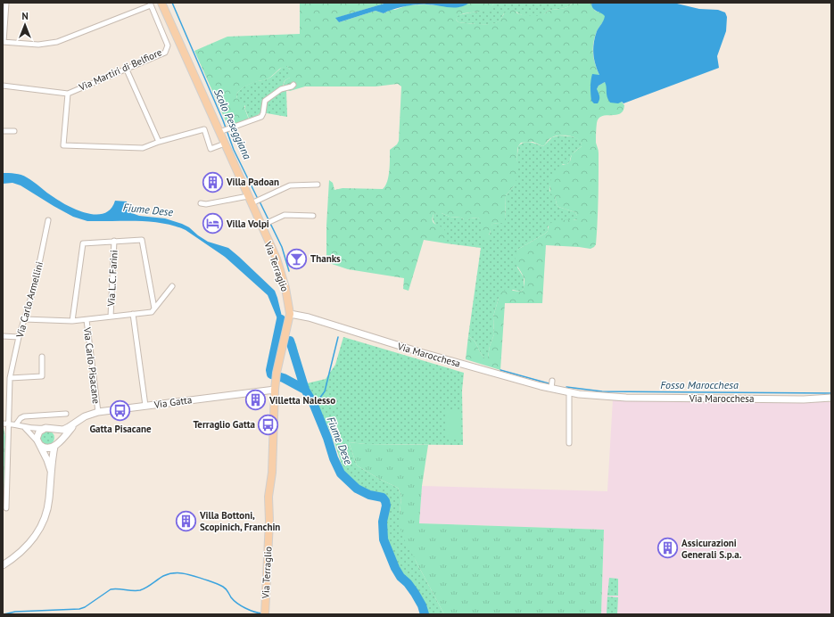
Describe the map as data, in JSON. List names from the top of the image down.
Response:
{
  "streets": {
    "main road": ["Via Terraglio"],
    "street": [
      "Via Martiri di Belfiore",
      "Via L.C. Farini",
      "Via Carlo Armellini",
      "Via Marocchesa",
      "Via Carlo Pisacane",
      "Via Gatta"
    ]
  },
  "crossings": [
    ["Via Terraglio", "Via Marocchesa"],
    ["Via Terraglio", "Via Gatta"],
    ["Via Carlo Pisacane", "Via Gatta"]
  ],
  "water": ["Scolo Peseggiana", "Fiume Dese", "Fosso Marocchesa"],
  "places": {
    "building": [
      "Villa Padoan",
      "Villetta Nalesso",
      "Villa Bottoni, Scopinich, Franchin",
      "Assicurazioni Generali S.p.a."
    ],
    "hotel": ["Villa Volpi"],
    "bar": ["Thanks"],
    "bus stop": ["Gatta Pisacane", "Terraglio Gatta"]
  },
  "north": "top"
}
